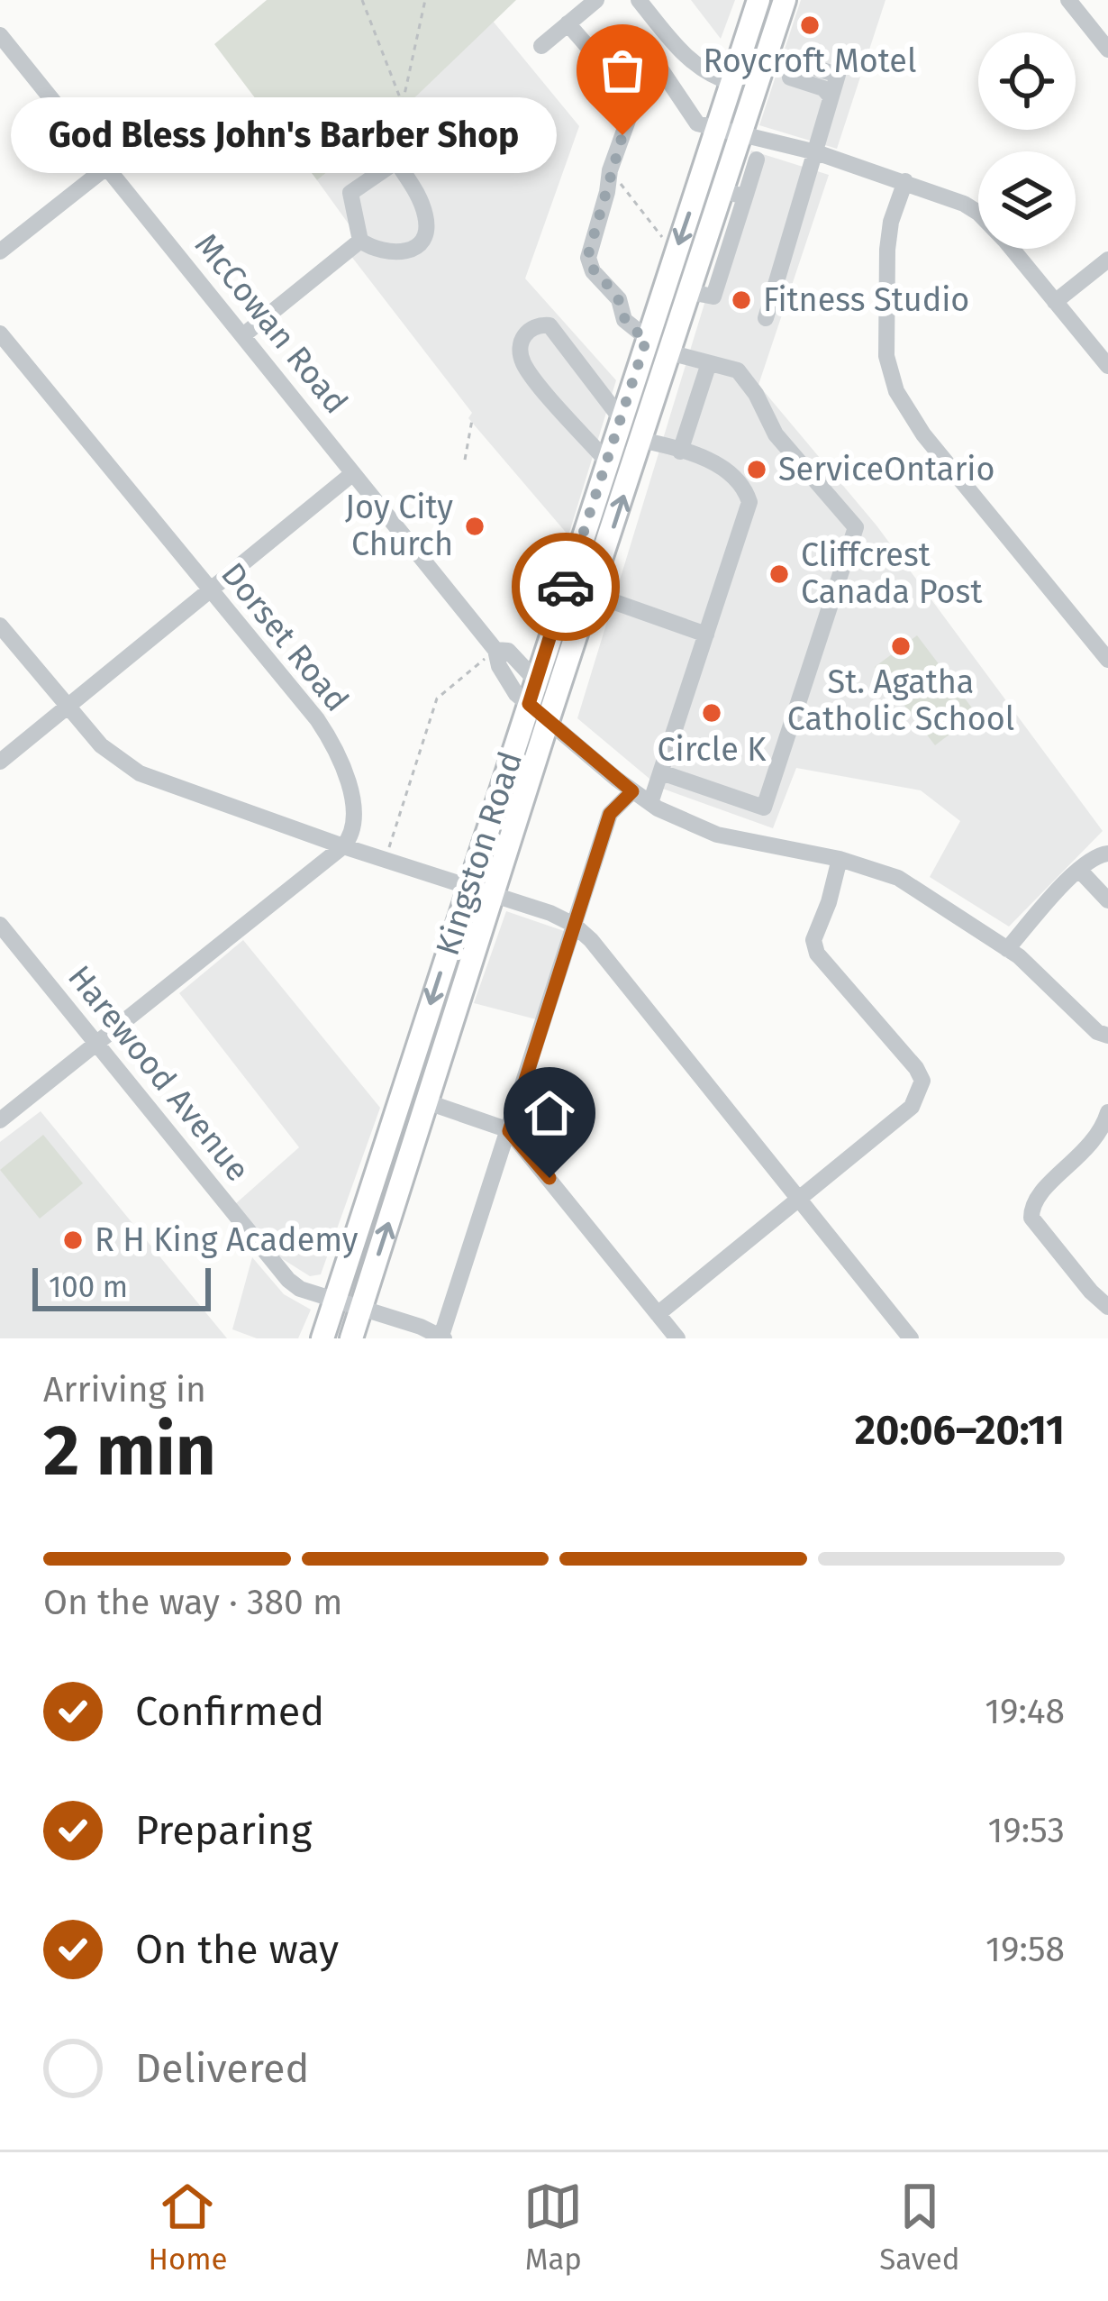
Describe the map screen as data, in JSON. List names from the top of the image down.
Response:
{
  "streets": {
    "main road": ["Kingston Road"],
    "street": ["McCowan Road", "Dorset Road", "Harewood Avenue"]
  },
  "crossings": [
    ["McCowan Road", "Kingston Road"],
    ["Kingston Road", "Harewood Avenue"]
  ],
  "places": [
    "Roycroft Motel",
    "God Bless John's Barber Shop",
    "Fitness Studio",
    "ServiceOntario",
    "Joy City Church",
    "Cliffcrest Canada Post",
    "St. Agatha Catholic School",
    "Circle K",
    "R H King Academy"
  ],
  "scale_bar": "100 m",
  "page": {
    "bubble": "God Bless John's Barber Shop",
    "scale": "100 m",
    "heading": ["2 min", "Arriving in", "20:06–20:11"],
    "bar": "On the way · 380 m",
    "list": [
      ["Confirmed", "19:48"],
      ["Preparing", "19:53"],
      ["On the way", "19:58"],
      "Delivered"
    ],
    "tabs": ["Home", "Map", "Saved"]
  }
}
